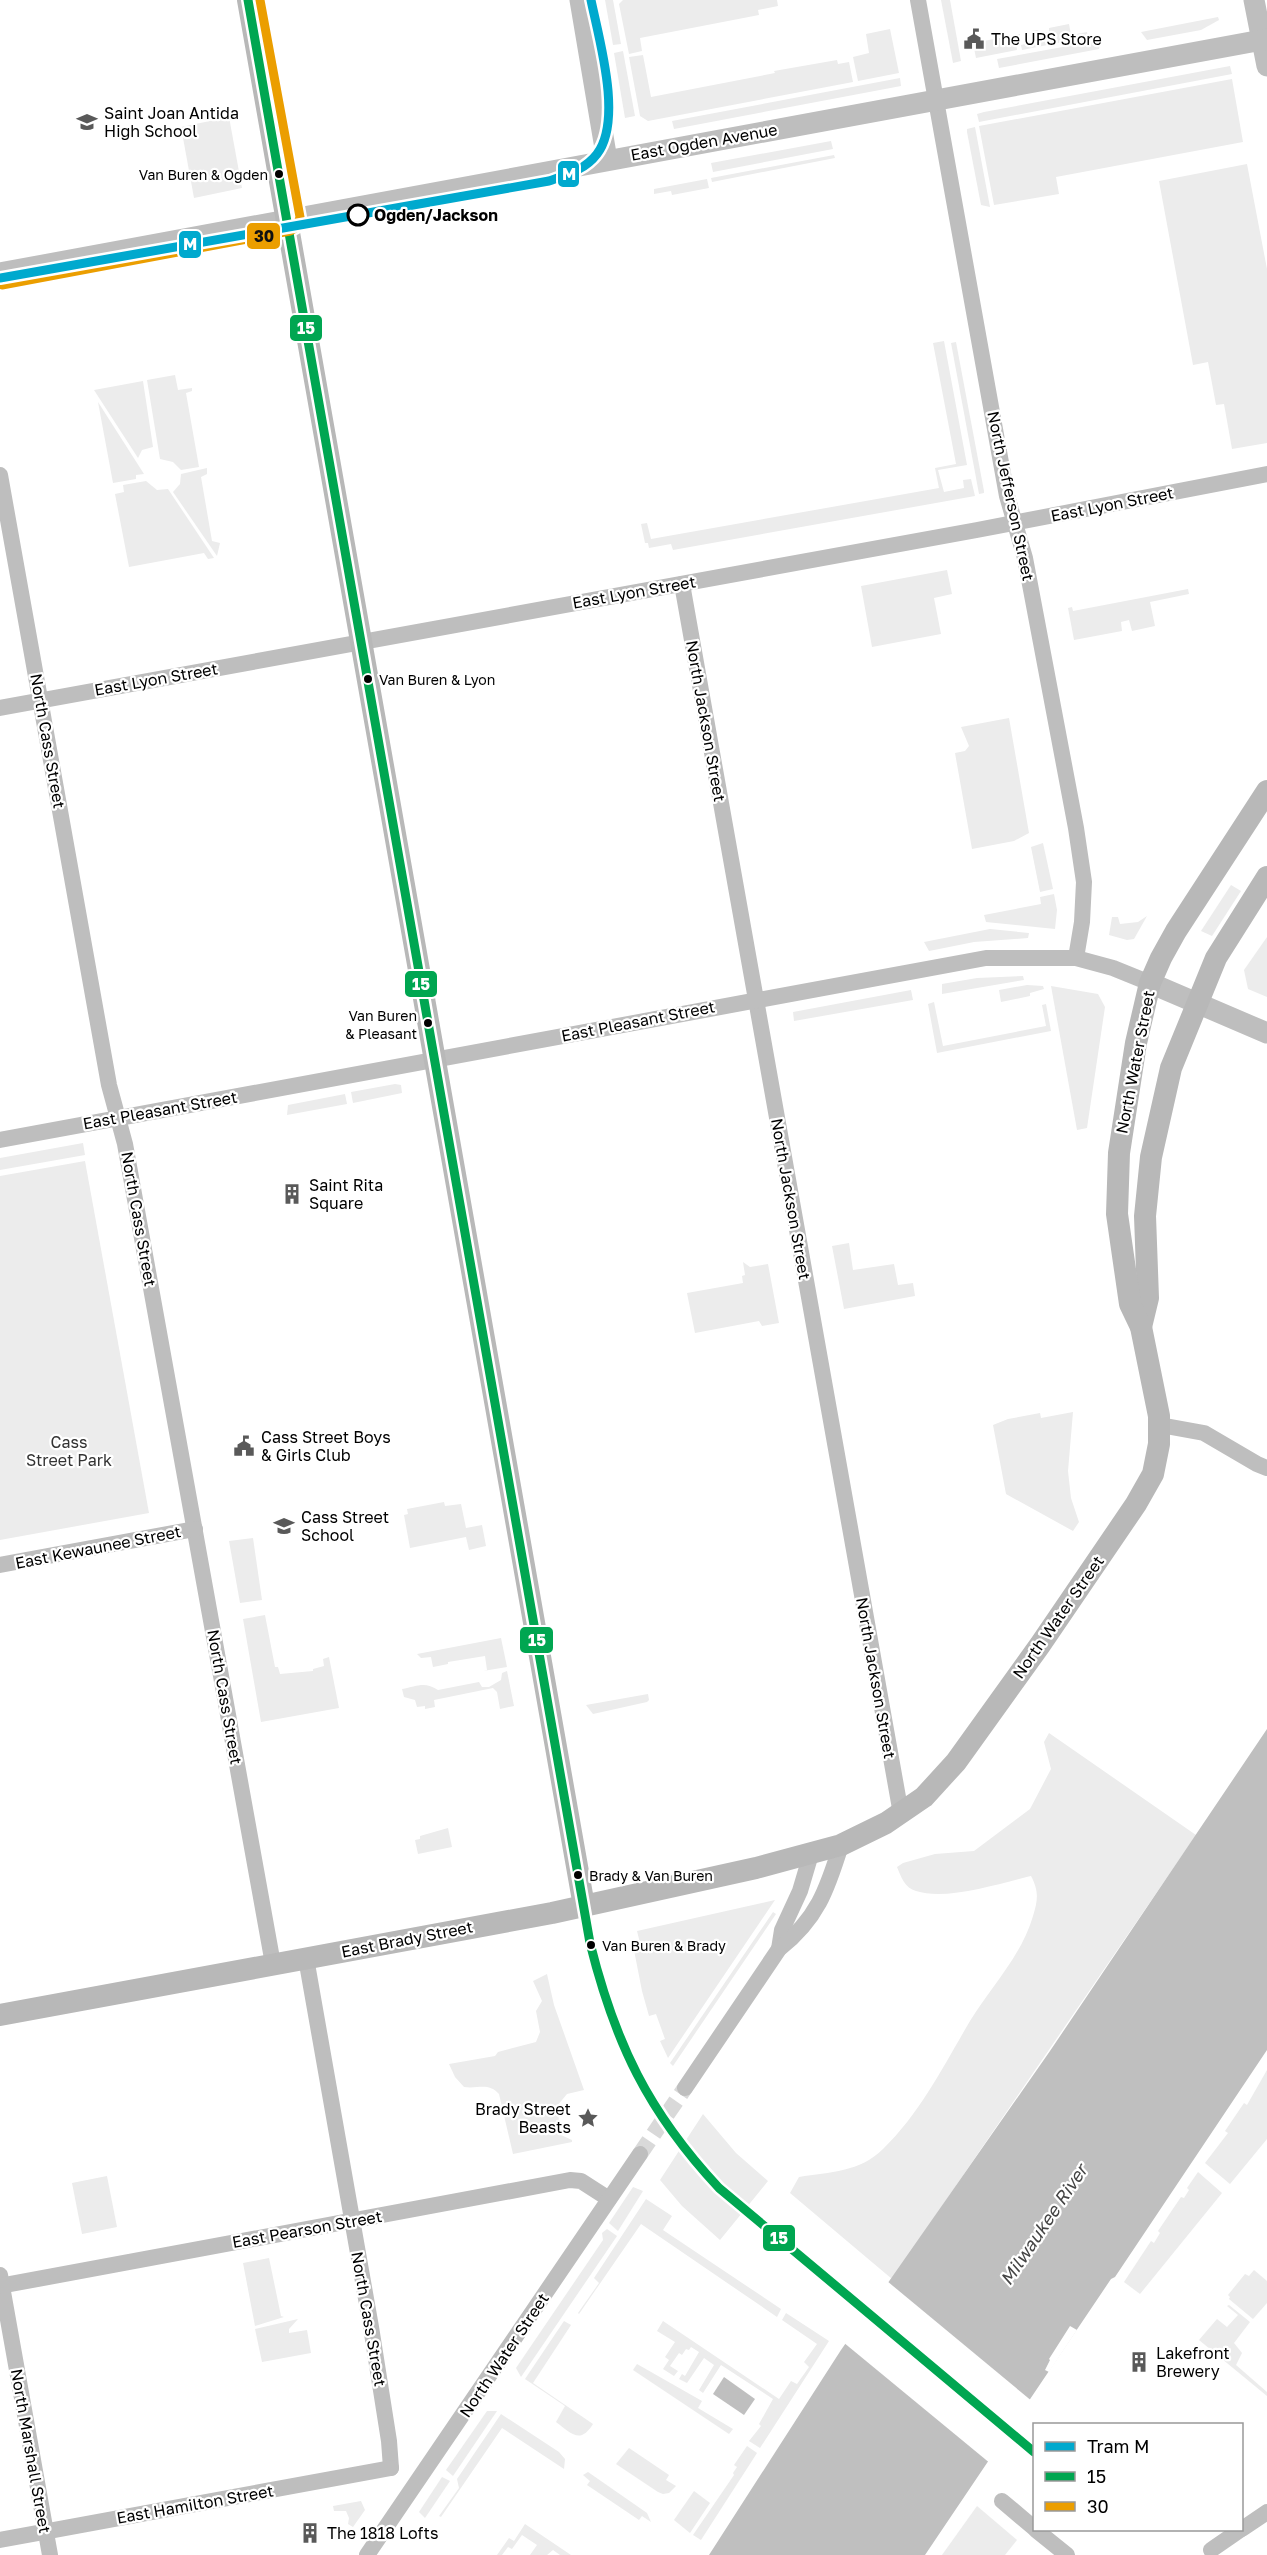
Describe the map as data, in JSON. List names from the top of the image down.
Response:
{
  "streets": {
    "main road": ["North Water Street", "East Brady Street"],
    "street": [
      "East Ogden Avenue",
      "North Jefferson Street",
      "East Lyon Street",
      "North Jackson Street",
      "North Cass Street",
      "East Pleasant Street",
      "East Kewaunee Street",
      "East Pearson Street",
      "North Marshall Street",
      "East Hamilton Street"
    ]
  },
  "crossings": [
    ["East Ogden Avenue", "North Jefferson Street"],
    ["North Jefferson Street", "East Lyon Street"],
    ["North Jefferson Street", "East Pleasant Street"],
    ["East Lyon Street", "North Jackson Street"],
    ["East Lyon Street", "North Cass Street"],
    ["North Jackson Street", "East Pleasant Street"],
    ["North Jackson Street", "North Water Street"],
    ["North Cass Street", "East Pleasant Street"],
    ["North Cass Street", "East Kewaunee Street"],
    ["North Cass Street", "East Brady Street"],
    ["North Cass Street", "East Pearson Street"],
    ["North Cass Street", "East Hamilton Street"],
    ["East Pleasant Street", "North Water Street"],
    ["North Water Street", "East Brady Street"],
    ["North Water Street", "East Pearson Street"],
    ["East Pearson Street", "North Marshall Street"],
    ["North Marshall Street", "East Hamilton Street"]
  ],
  "water": ["Milwaukee River"],
  "parks": ["Cass Street Park"],
  "places": {
    "public building": ["The UPS Store", "Cass Street Boys & Girls Club"],
    "school or university": ["Saint Joan Antida High School", "Cass Street School"],
    "other": [
      "Van Buren & Ogden",
      "Ogden/Jackson",
      "Van Buren & Lyon",
      "Van Buren & Pleasant",
      "Brady & Van Buren",
      "Van Buren & Brady"
    ],
    "building": ["Saint Rita Square", "Lakefront Brewery", "The 1818 Lofts"],
    "place": ["Brady Street Beasts"]
  },
  "lines": ["tram line M", "transit line 15", "transit line 30"],
  "legend": ["Tram M", "15", "30"]
}
